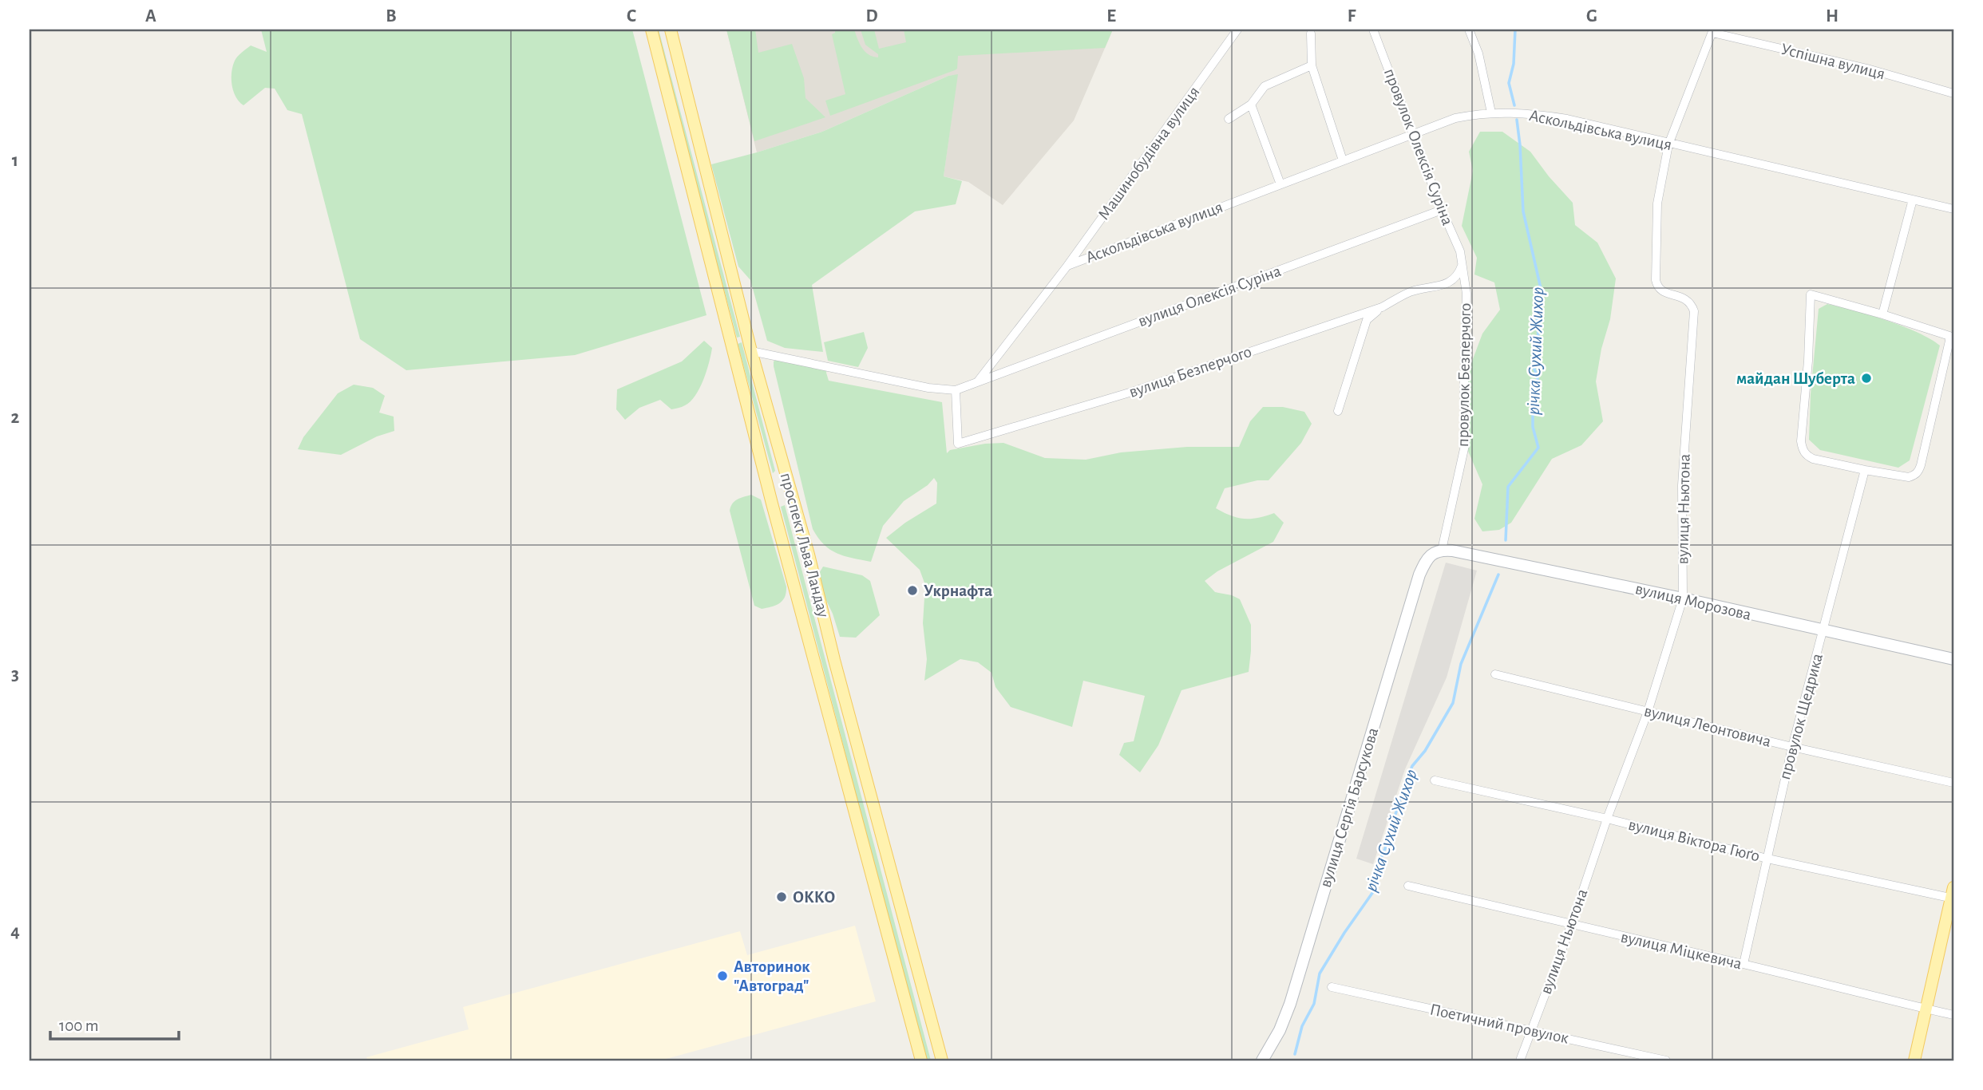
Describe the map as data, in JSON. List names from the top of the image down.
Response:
{
  "streets": {
    "main road": ["проспект Льва Ландау", "вулиця Морозова", "вулиця Сергія Барсукова"],
    "street": [
      "Успішна вулиця",
      "Аскольдівська вулиця",
      "провулок Олексія Суріна",
      "Машинобудівна вулиця",
      "вулиця Олексія Суріна",
      "вулиця Безперчого",
      "провулок Безперчого",
      "вулиця Ньютона",
      "провулок Щедрика",
      "вулиця Леонтовича",
      "вулиця Віктора Гюґо",
      "вулиця Міцкевича",
      "Поетичний провулок"
    ]
  },
  "crossings": [
    ["Успішна вулиця", "вулиця Ньютона"],
    ["Аскольдівська вулиця", "провулок Олексія Суріна"],
    ["Аскольдівська вулиця", "Машинобудівна вулиця"],
    ["Аскольдівська вулиця", "вулиця Ньютона"],
    ["провулок Олексія Суріна", "вулиця Олексія Суріна"],
    ["провулок Олексія Суріна", "вулиця Безперчого"],
    ["провулок Олексія Суріна", "провулок Безперчого"],
    ["Машинобудівна вулиця", "вулиця Олексія Суріна"],
    ["вулиця Олексія Суріна", "вулиця Безперчого"],
    ["вулиця Безперчого", "провулок Безперчого"],
    ["провулок Безперчого", "вулиця Морозова"],
    ["провулок Безперчого", "вулиця Сергія Барсукова"],
    ["вулиця Ньютона", "вулиця Морозова"],
    ["вулиця Ньютона", "вулиця Леонтовича"],
    ["вулиця Ньютона", "вулиця Віктора Гюґо"],
    ["вулиця Ньютона", "вулиця Міцкевича"],
    ["вулиця Ньютона", "Поетичний провулок"],
    ["вулиця Морозова", "провулок Щедрика"],
    ["вулиця Морозова", "вулиця Сергія Барсукова"],
    ["провулок Щедрика", "вулиця Леонтовича"],
    ["провулок Щедрика", "вулиця Віктора Гюґо"],
    ["провулок Щедрика", "вулиця Міцкевича"]
  ],
  "water": ["річка Сухий Жихор"],
  "places": [
    "майдан Шуберта",
    "Укрнафта",
    "ОККО",
    "Авторинок \"Автоград\""
  ],
  "scale_bar": "100 m",
  "grid": {
    "columns": [
      "A",
      "B",
      "C",
      "D",
      "E",
      "F",
      "G",
      "H"
    ],
    "rows": [
      "1",
      "2",
      "3",
      "4"
    ]
  }
}
